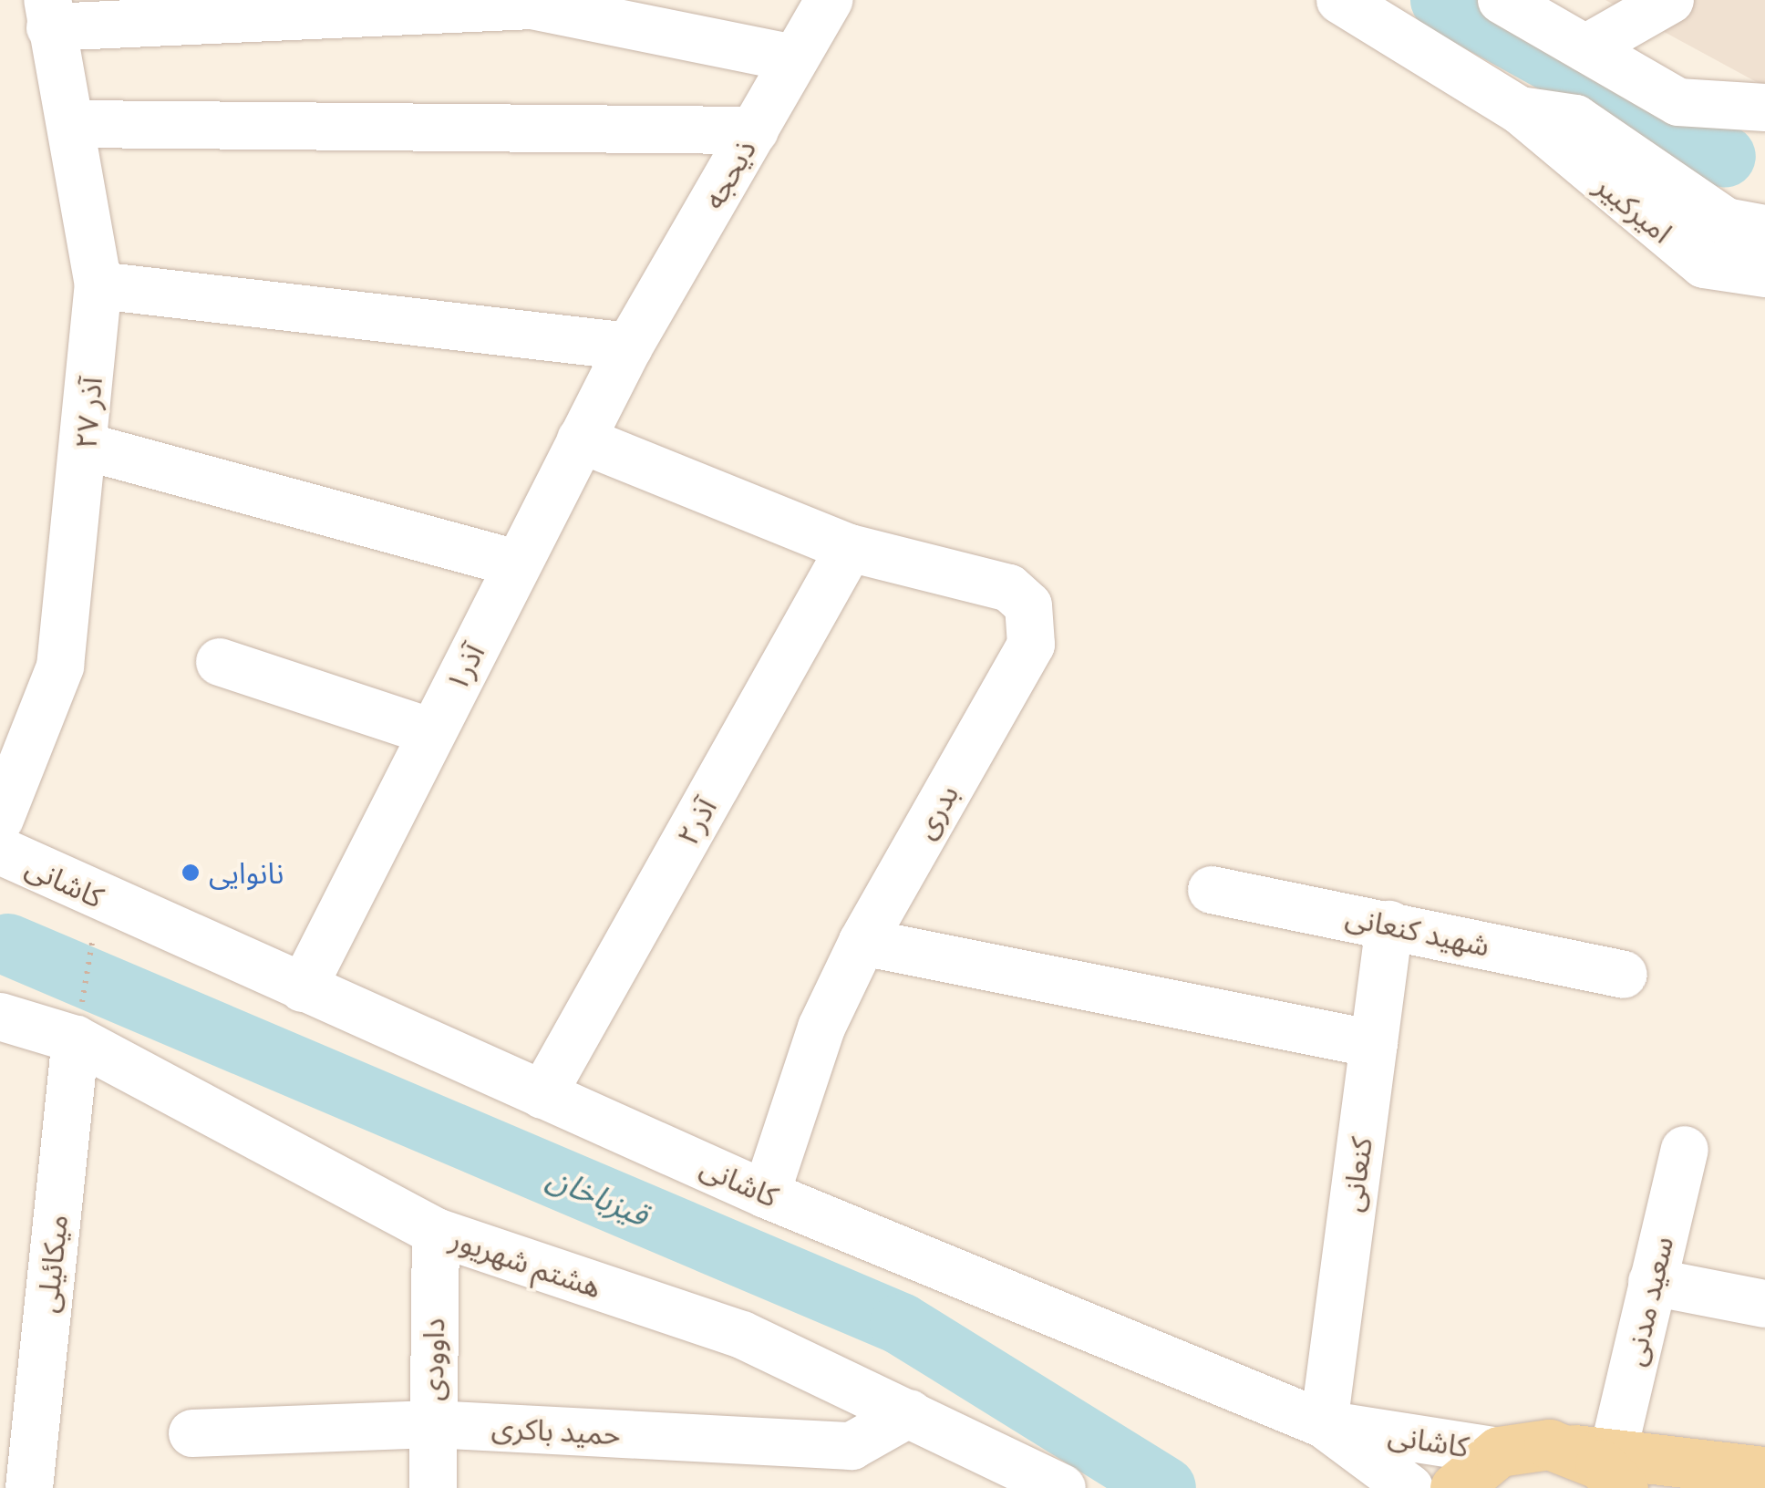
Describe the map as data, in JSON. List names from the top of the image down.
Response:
{
  "streets": {
    "street": [
      "ذیحجه",
      "امیرکبیر",
      "۲۷ آذر",
      "آذر۱",
      "بدری",
      "آذر۲",
      "کاشانی",
      "شهید کنعانی",
      "کنعانی",
      "هشتم شهریور",
      "میکائیلی",
      "سعید مدنی",
      "داوودی",
      "حمید باکری"
    ]
  },
  "crossings": [
    ["ذیحجه", "آذر۱"],
    ["آذر۱", "بدری"],
    ["آذر۱", "کاشانی"],
    ["بدری", "آذر۲"],
    ["بدری", "کاشانی"],
    ["آذر۲", "کاشانی"],
    ["کاشانی", "کنعانی"],
    ["شهید کنعانی", "کنعانی"],
    ["هشتم شهریور", "میکائیلی"],
    ["هشتم شهریور", "داوودی"],
    ["هشتم شهریور", "حمید باکری"],
    ["داوودی", "حمید باکری"]
  ],
  "water": ["قیزباخان"],
  "places": ["نانوایی"]
}
